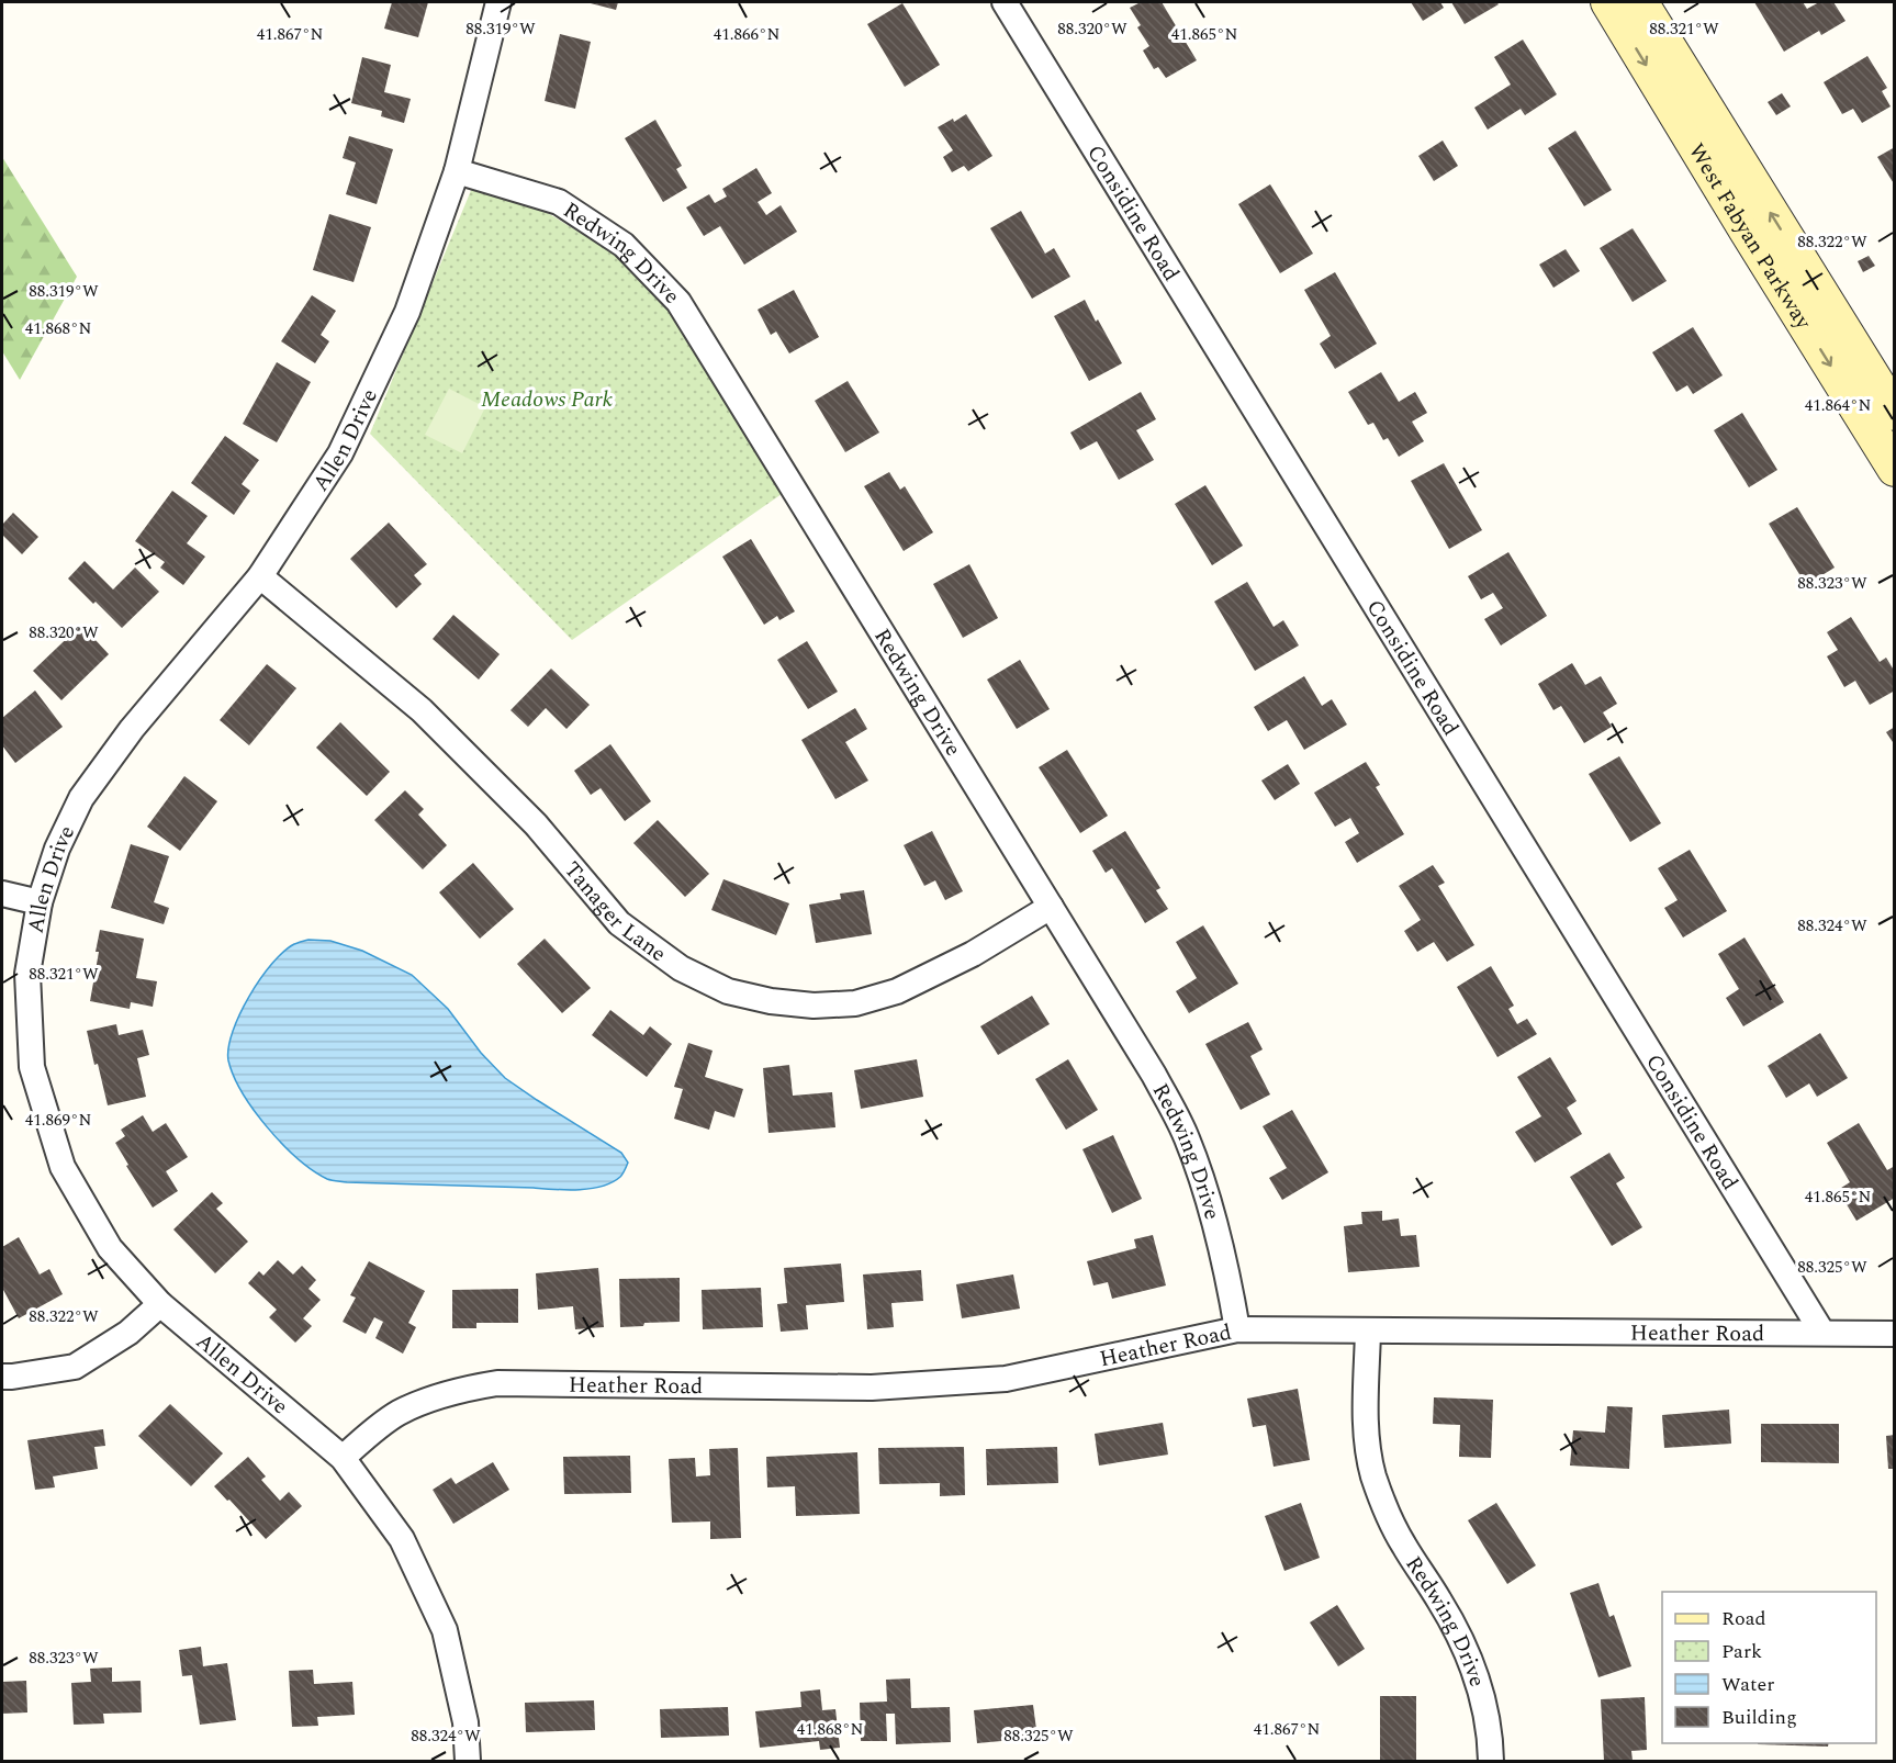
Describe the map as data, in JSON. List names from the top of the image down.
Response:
{
  "streets": {
    "main road": ["West Fabyan Parkway"],
    "street": [
      "Considine Road",
      "Redwing Drive",
      "Allen Drive",
      "Tanager Lane",
      "Heather Road"
    ]
  },
  "crossings": [
    ["Considine Road", "Heather Road"],
    ["Redwing Drive", "Allen Drive"],
    ["Redwing Drive", "Tanager Lane"],
    ["Redwing Drive", "Heather Road"],
    ["Allen Drive", "Tanager Lane"],
    ["Allen Drive", "Heather Road"]
  ],
  "parks": ["Meadows Park"],
  "legend": [
    "Road",
    "Park",
    "Water",
    "Building"
  ],
  "coordinates": [
    "88.321°W",
    "88.319°W",
    "88.320°W",
    "41.867°N",
    "41.866°N",
    "41.865°N",
    "88.322°W",
    "41.868°N",
    "41.864°N",
    "88.323°W",
    "88.324°W",
    "41.869°N",
    "88.325°W"
  ]
}
